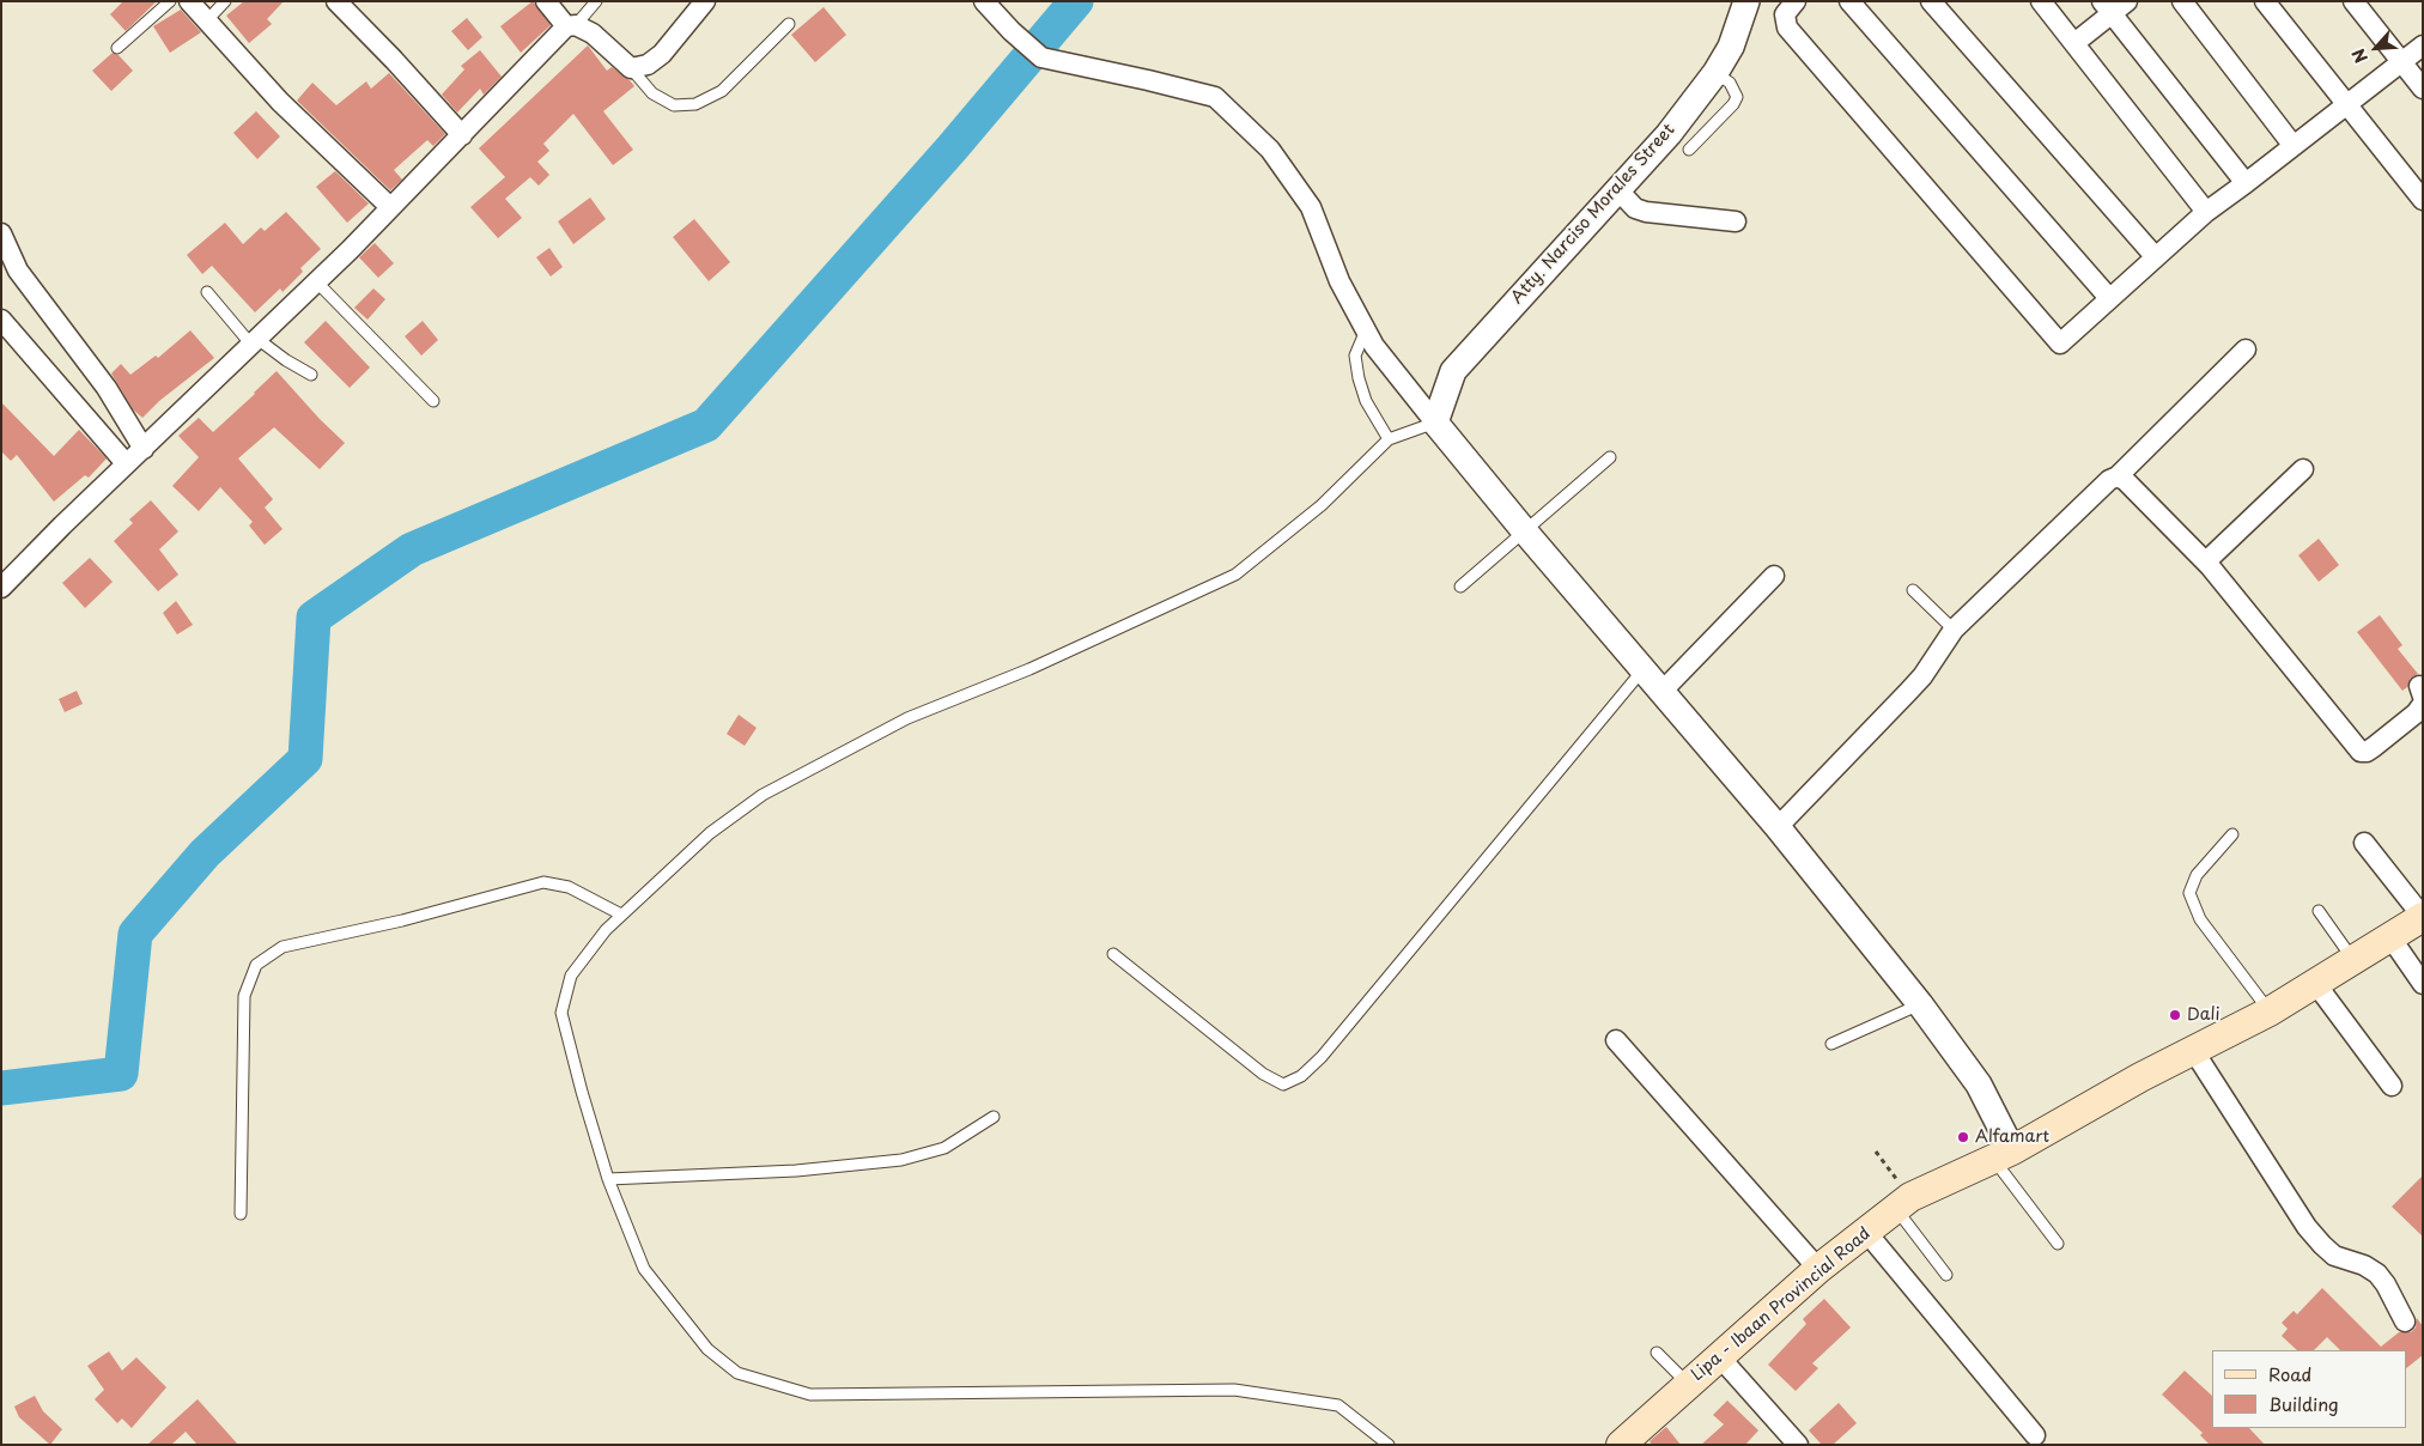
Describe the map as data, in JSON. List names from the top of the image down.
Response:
{
  "streets": {
    "main road": ["Lipa - Ibaan Provincial Road"],
    "street": ["Atty. Narciso Morales Street"]
  },
  "places": ["Dali", "Alfamart"],
  "legend": ["Road", "Building"],
  "north": "bottom left"
}
